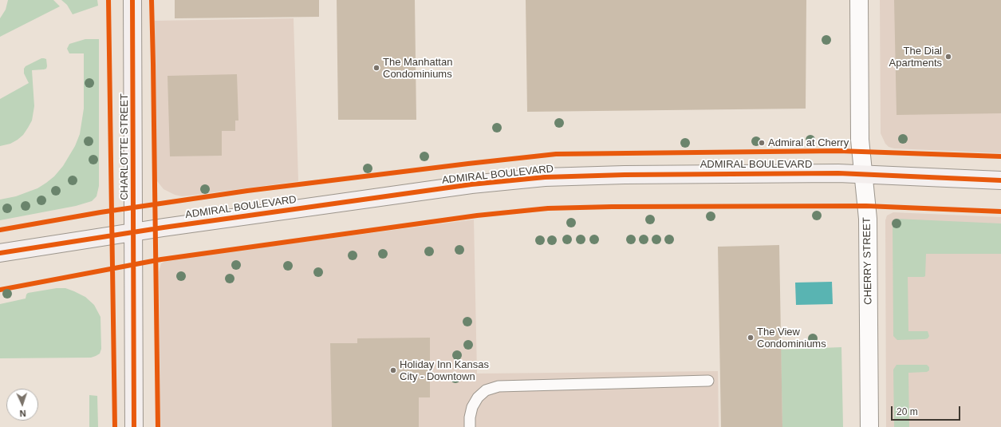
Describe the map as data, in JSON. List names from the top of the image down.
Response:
{
  "streets": {
    "street": ["CHARLOTTE STREET", "ADMIRAL BOULEVARD", "CHERRY STREET"]
  },
  "crossings": [
    ["CHARLOTTE STREET", "ADMIRAL BOULEVARD"],
    ["ADMIRAL BOULEVARD", "CHERRY STREET"]
  ],
  "places": [
    "The Dial Apartments",
    "The Manhattan Condominiums",
    "Admiral at Cherry",
    "The View Condominiums",
    "Holiday Inn Kansas City - Downtown"
  ],
  "scale_bar": "20 m",
  "north": "bottom"
}
